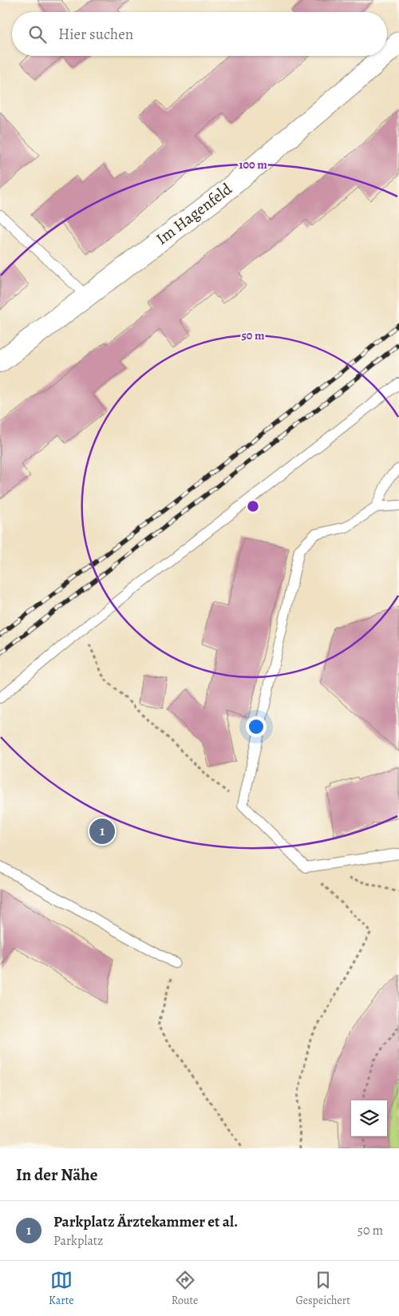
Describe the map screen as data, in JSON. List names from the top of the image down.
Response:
{
  "streets": {
    "street": ["Im Hagenfeld"]
  },
  "page": {
    "search": "Hier suchen",
    "pins": "1",
    "heading": "In der Nähe",
    "list": [
      {
        "mark": "1",
        "name": "Parkplatz Ärztekammer et al.",
        "note": "Parkplatz",
        "value": "50 m"
      }
    ],
    "nav": ["Karte", "Route", "Gespeichert"]
  },
  "rings": ["100 m", "50 m"]
}
